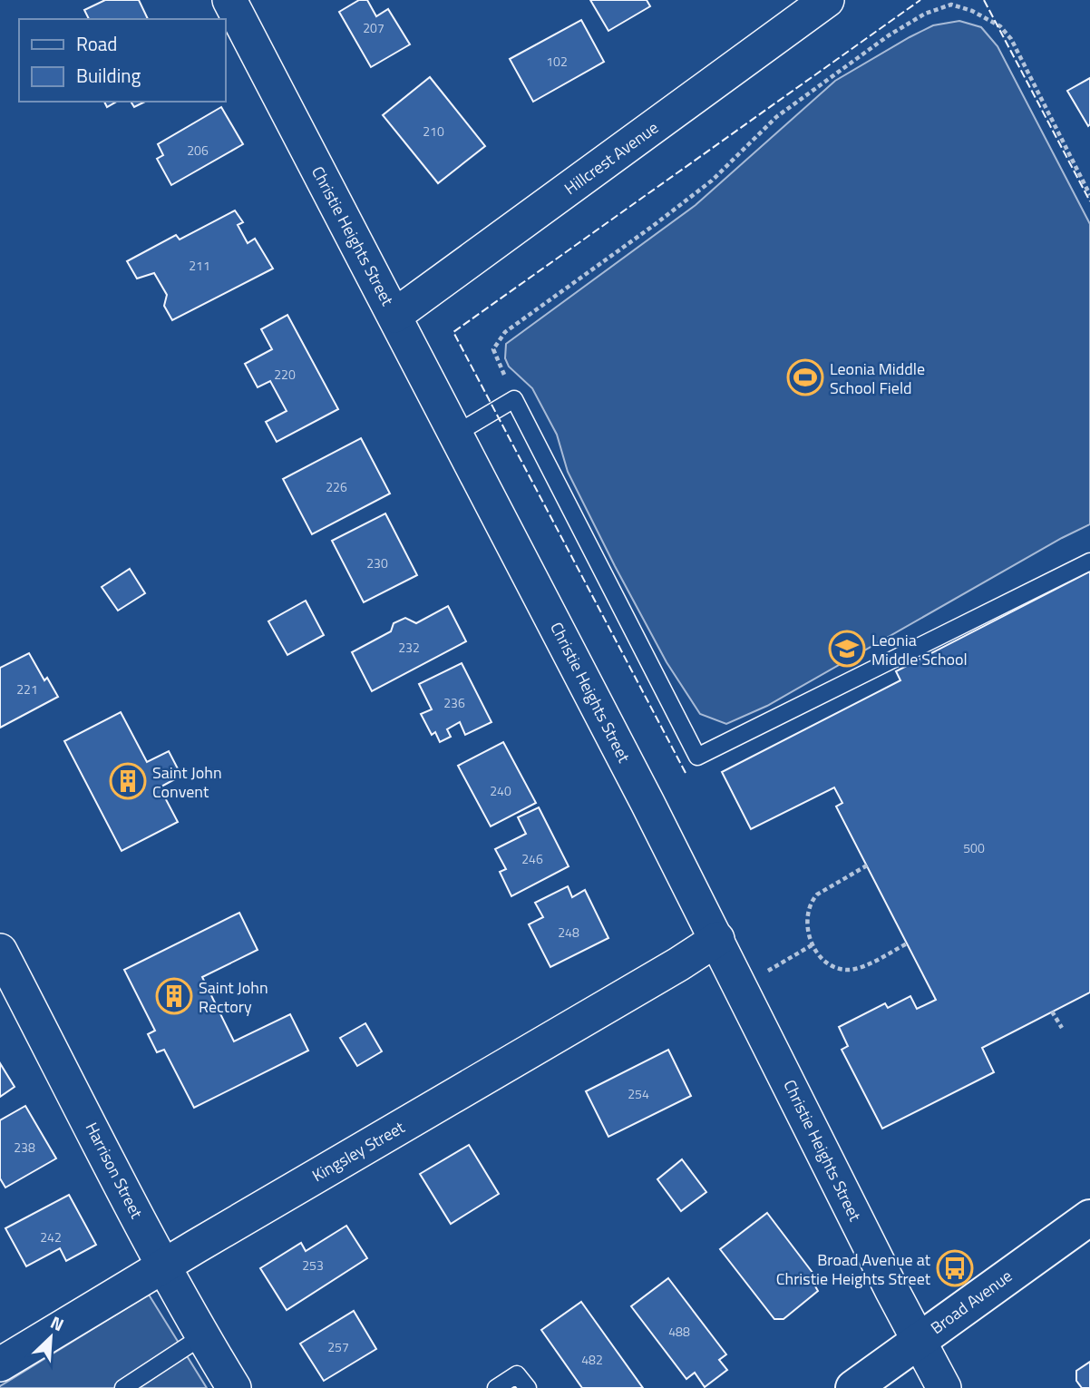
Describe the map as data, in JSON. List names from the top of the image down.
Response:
{
  "streets": {
    "street": [
      "Hillcrest Avenue",
      "Christie Heights Street",
      "Kingsley Street",
      "Harrison Street",
      "Broad Avenue"
    ]
  },
  "crossings": [
    ["Hillcrest Avenue", "Christie Heights Street"],
    ["Christie Heights Street", "Kingsley Street"],
    ["Christie Heights Street", "Broad Avenue"],
    ["Kingsley Street", "Harrison Street"]
  ],
  "places": {
    "sports": ["Leonia Middle School Field"],
    "school or university": ["Leonia Middle School"],
    "building": ["Saint John Convent", "Saint John Rectory"],
    "bus stop": ["Broad Avenue at Christie Heights Street"]
  },
  "house_numbers": [
    "207",
    "102",
    "210",
    "206",
    "211",
    "220",
    "226",
    "230",
    "232",
    "221",
    "236",
    "240",
    "500",
    "246",
    "248",
    "254",
    "238",
    "242",
    "253",
    "488",
    "257",
    "482"
  ],
  "legend": ["Road", "Building"],
  "north": "top right"
}
